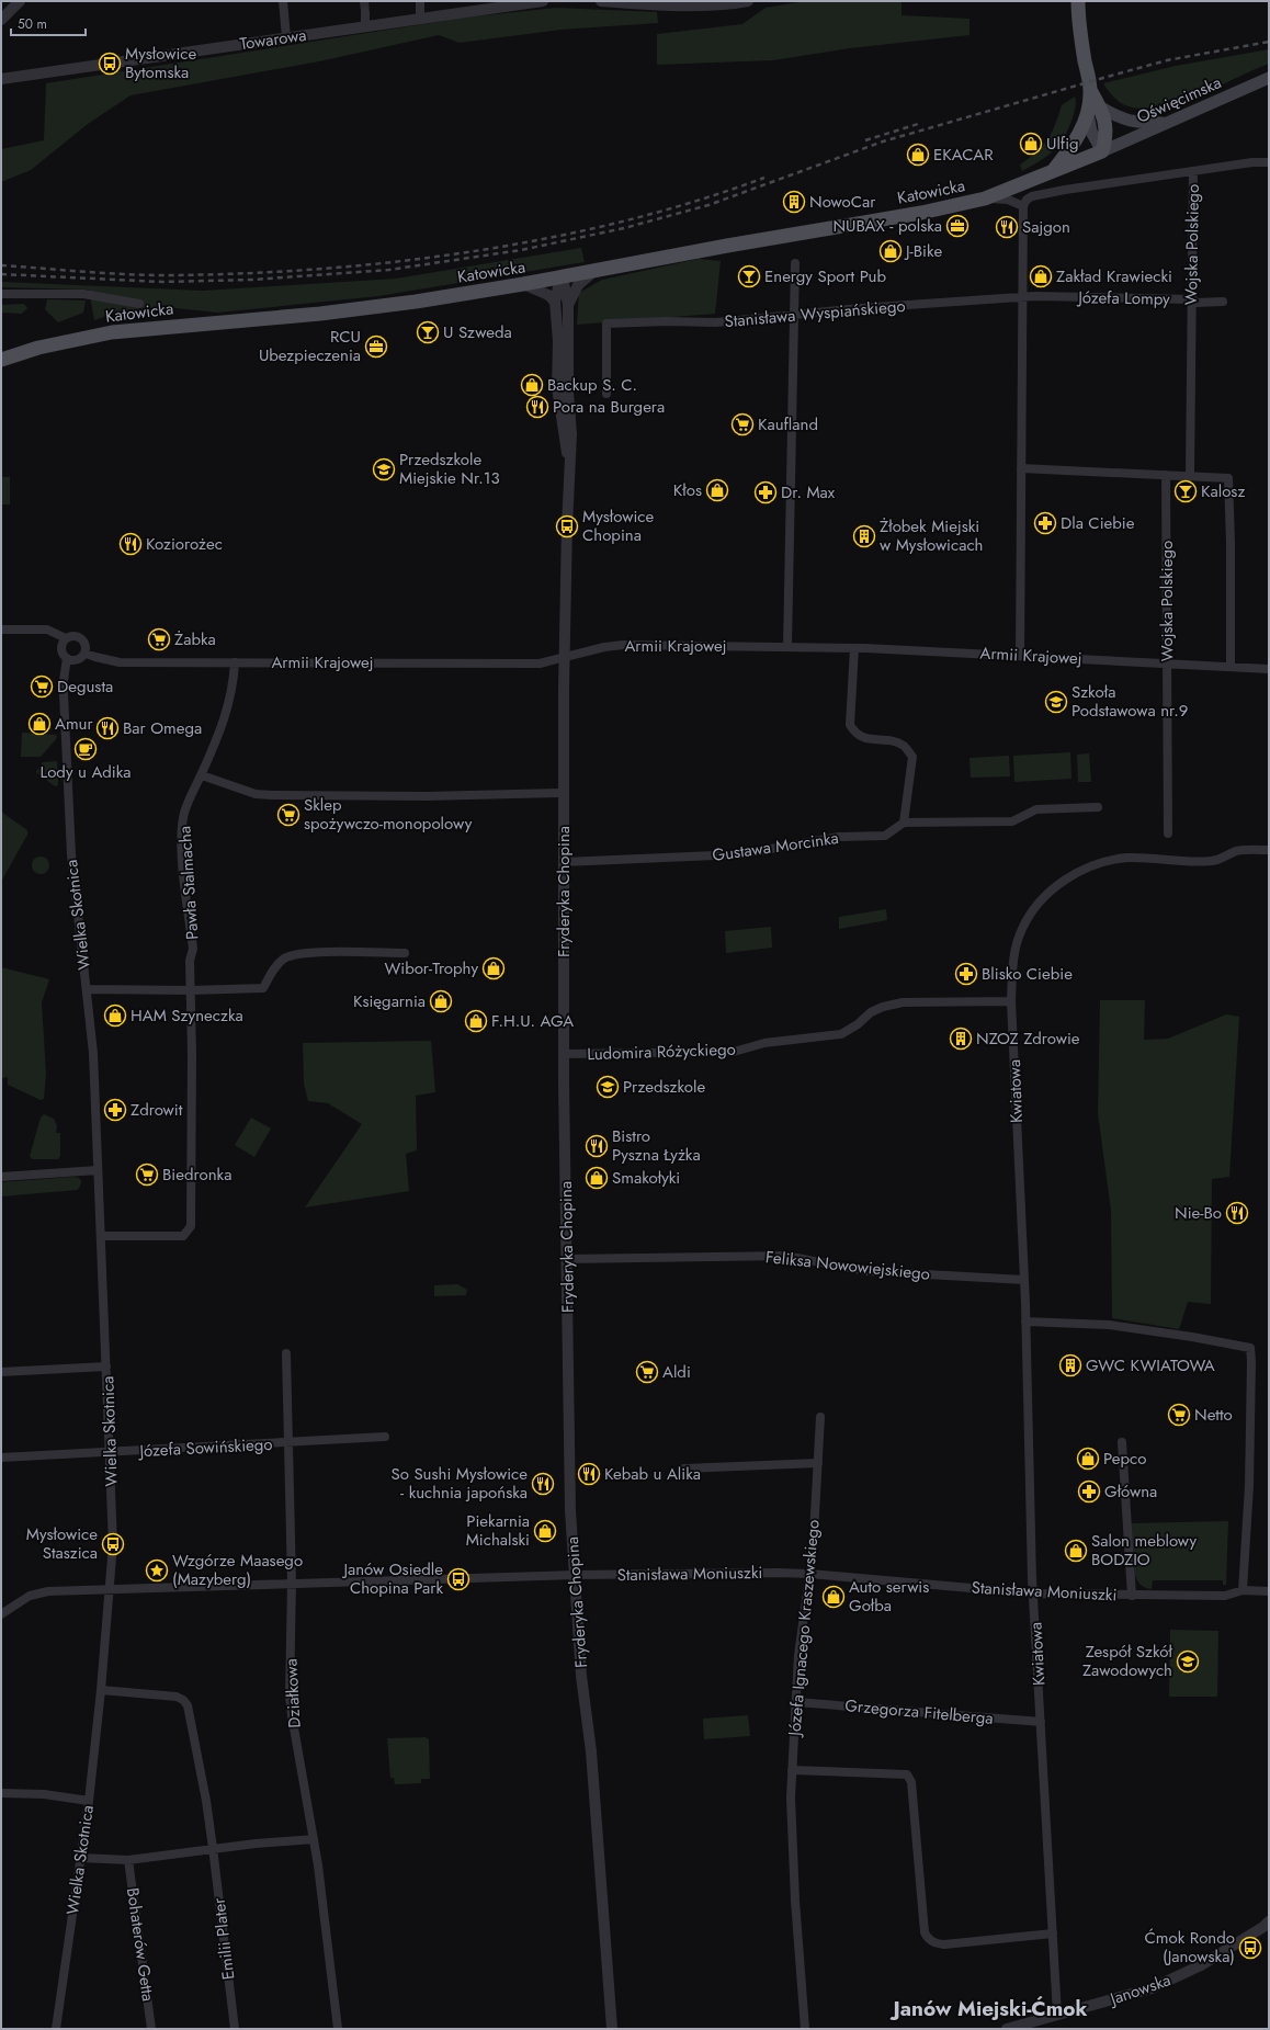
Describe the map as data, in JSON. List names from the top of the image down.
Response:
{
  "streets": {
    "main road": ["Oświęcimska", "Katowicka"],
    "street": [
      "Towarowa",
      "Wojska Polskiego",
      "Józefa Lompy",
      "Stanisława Wyspiańskiego",
      "Armii Krajowej",
      "Gustawa Morcinka",
      "Pawła Stalmacha",
      "Fryderyka Chopina",
      "Wielka Skotnica",
      "Ludomira Różyckiego",
      "Kwiatowa",
      "Feliksa Nowowiejskiego",
      "Józefa Sowińskiego",
      "Stanisława Moniuszki",
      "Józefa Ignacego Kraszewskiego",
      "Działkowa",
      "Grzegorza Fitelberga",
      "Emilii Plater",
      "Bohaterów Getta",
      "Janowska"
    ]
  },
  "crossings": [
    ["Oświęcimska", "Katowicka"],
    ["Katowicka", "Fryderyka Chopina"],
    ["Wojska Polskiego", "Józefa Lompy"],
    ["Wojska Polskiego", "Armii Krajowej"],
    ["Józefa Lompy", "Stanisława Wyspiańskiego"],
    ["Armii Krajowej", "Pawła Stalmacha"],
    ["Armii Krajowej", "Fryderyka Chopina"],
    ["Armii Krajowej", "Wielka Skotnica"],
    ["Gustawa Morcinka", "Fryderyka Chopina"],
    ["Pawła Stalmacha", "Wielka Skotnica"],
    ["Fryderyka Chopina", "Ludomira Różyckiego"],
    ["Fryderyka Chopina", "Feliksa Nowowiejskiego"],
    ["Fryderyka Chopina", "Stanisława Moniuszki"],
    ["Wielka Skotnica", "Józefa Sowińskiego"],
    ["Wielka Skotnica", "Stanisława Moniuszki"],
    ["Wielka Skotnica", "Emilii Plater"],
    ["Ludomira Różyckiego", "Kwiatowa"],
    ["Kwiatowa", "Feliksa Nowowiejskiego"],
    ["Kwiatowa", "Stanisława Moniuszki"],
    ["Kwiatowa", "Grzegorza Fitelberga"],
    ["Kwiatowa", "Janowska"],
    ["Józefa Sowińskiego", "Działkowa"],
    ["Stanisława Moniuszki", "Józefa Ignacego Kraszewskiego"],
    ["Stanisława Moniuszki", "Działkowa"],
    ["Józefa Ignacego Kraszewskiego", "Grzegorza Fitelberga"]
  ],
  "districts": ["Janów Miejski-Ćmok"],
  "places": {
    "bus stop": [
      "Mysłowice Bytomska",
      "Mysłowice Chopina",
      "Mysłowice Staszica",
      "Janów Osiedle Chopina Park",
      "Ćmok Rondo (Janowska)"
    ],
    "shop": [
      "Ulfig",
      "EKACAR",
      "J-Bike",
      "Zakład Krawiecki",
      "Backup S. C.",
      "Kłos",
      "Amur",
      "Wibor-Trophy",
      "Księgarnia",
      "HAM Szyneczka",
      "F.H.U. AGA",
      "Smakołyki",
      "Pepco",
      "Piekarnia Michalski",
      "Salon meblowy BODZIO",
      "Auto serwis Gołba"
    ],
    "building": [
      "NowoCar",
      "Żłobek Miejski w Mysłowicach",
      "NZOZ Zdrowie",
      "GWC KWIATOWA"
    ],
    "office": ["NUBAX - polska", "RCU Ubezpieczenia"],
    "restaurant": [
      "Sajgon",
      "Pora na Burgera",
      "Koziorożec",
      "Bar Omega",
      "Bistro Pyszna Łyżka",
      "Nie-Bo",
      "Kebab u Alika",
      "So Sushi Mysłowice - kuchnia japońska"
    ],
    "bar": ["Energy Sport Pub", "U Szweda", "Kalosz"],
    "supermarket": [
      "Kaufland",
      "Żabka",
      "Degusta",
      "Sklep spożywczo-monopolowy",
      "Biedronka",
      "Aldi",
      "Netto"
    ],
    "school or university": [
      "Przedszkole Miejskie Nr.13",
      "Szkoła Podstawowa nr.9",
      "Przedszkole",
      "Zespół Szkół Zawodowych"
    ],
    "pharmacy": [
      "Dr. Max",
      "Dla Ciebie",
      "Blisko Ciebie",
      "Zdrowit",
      "Główna"
    ],
    "cafe": ["Lody u Adika"],
    "place": ["Wzgórze Maasego (Mazyberg)"]
  },
  "scale_bar": "50 m"
}
